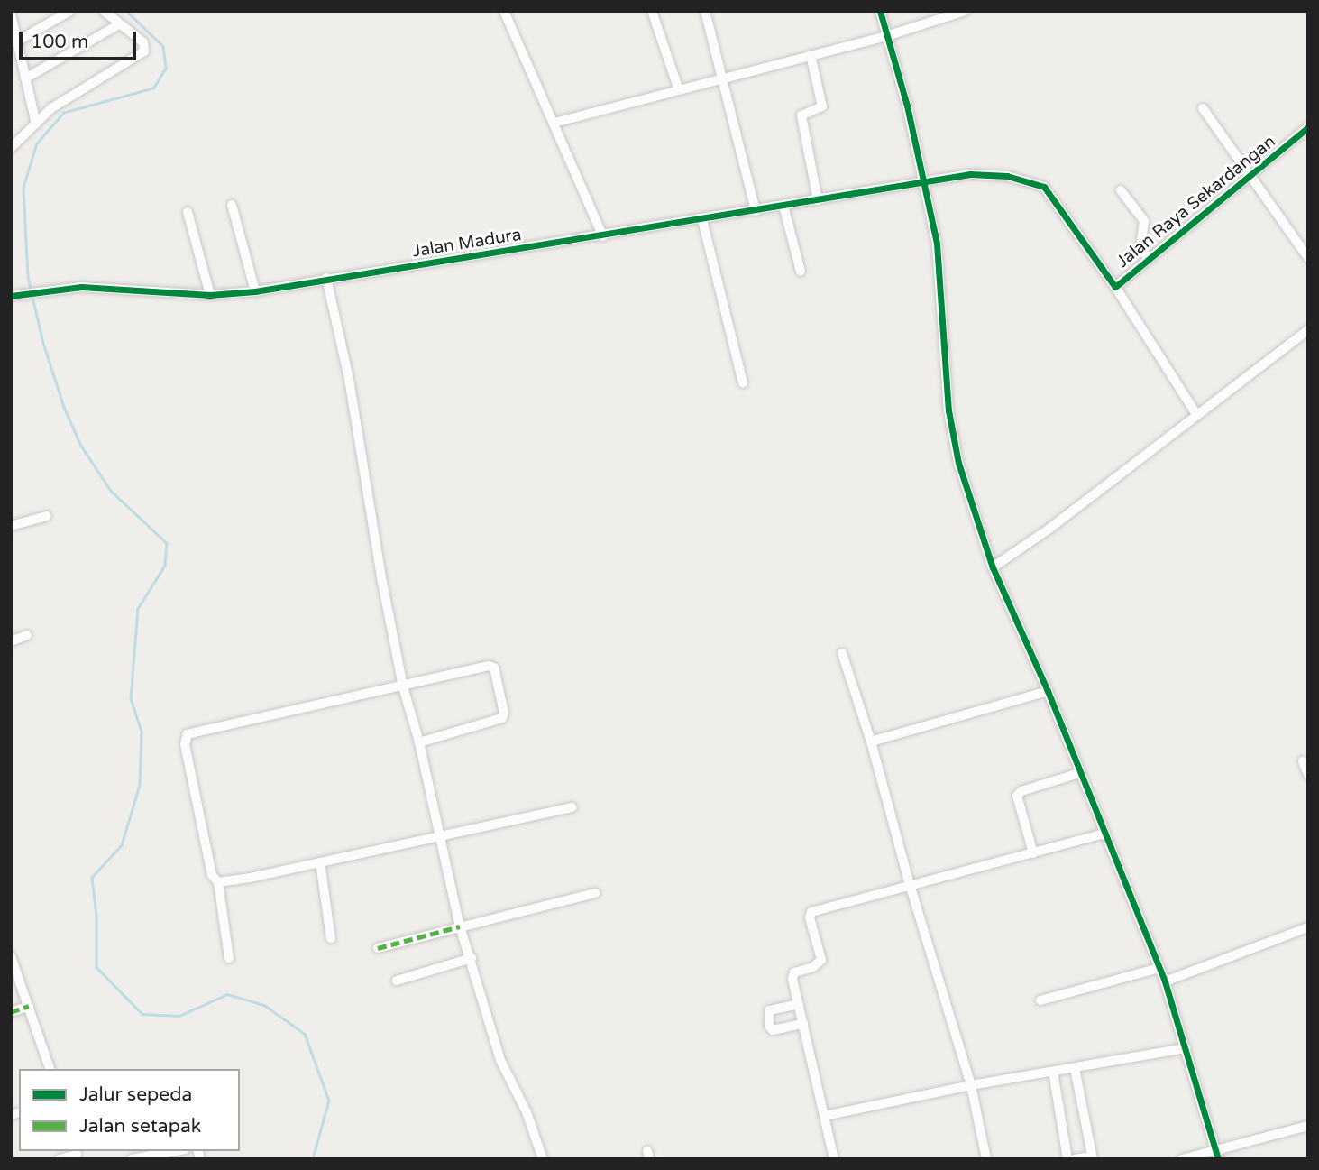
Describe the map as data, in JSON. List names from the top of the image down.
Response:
{
  "streets": {
    "street": ["Jalan Raya Sekardangan", "Jalan Madura"]
  },
  "crossings": [
    ["Jalan Raya Sekardangan", "Jalan Madura"]
  ],
  "legend": ["Jalur sepeda", "Jalan setapak"],
  "scale_bar": "100 m"
}
